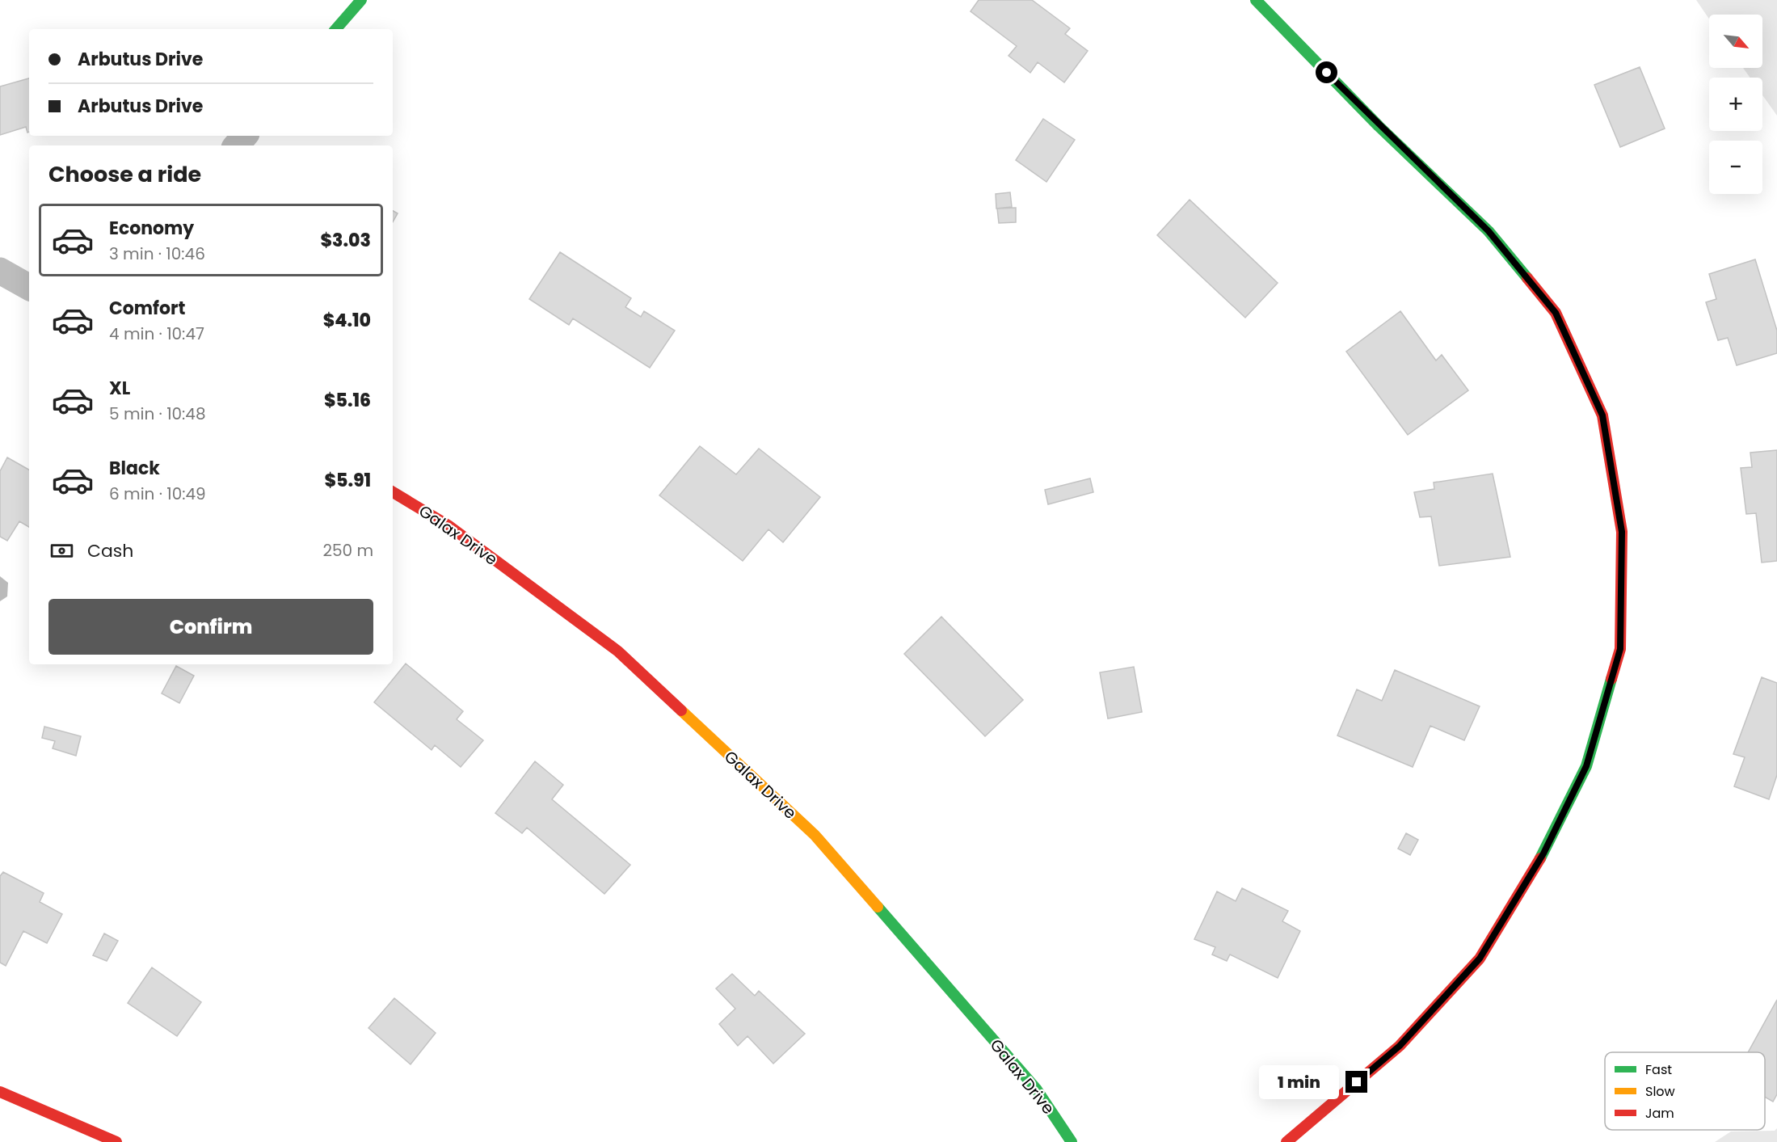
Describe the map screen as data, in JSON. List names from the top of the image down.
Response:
{
  "streets": {
    "street": ["Galax Drive"]
  },
  "legend": ["Fast", "Slow", "Jam"],
  "north": "bottom right",
  "page": {
    "map_buttons": ["+", "−"],
    "banner": ["Arbutus Drive", "Arbutus Drive"],
    "heading": "Choose a ride",
    "list": [
      {
        "name": "Economy",
        "note": "3 min · 10:46",
        "value": "$3.03"
      },
      {
        "name": "Comfort",
        "note": "4 min · 10:47",
        "value": "$4.10"
      },
      {
        "name": "XL",
        "note": "5 min · 10:48",
        "value": "$5.16"
      },
      {
        "name": "Black",
        "note": "6 min · 10:49",
        "value": "$5.91"
      }
    ],
    "pay": ["Cash", "250 m"],
    "buttons": "Confirm",
    "bubble": "1 min"
  }
}
